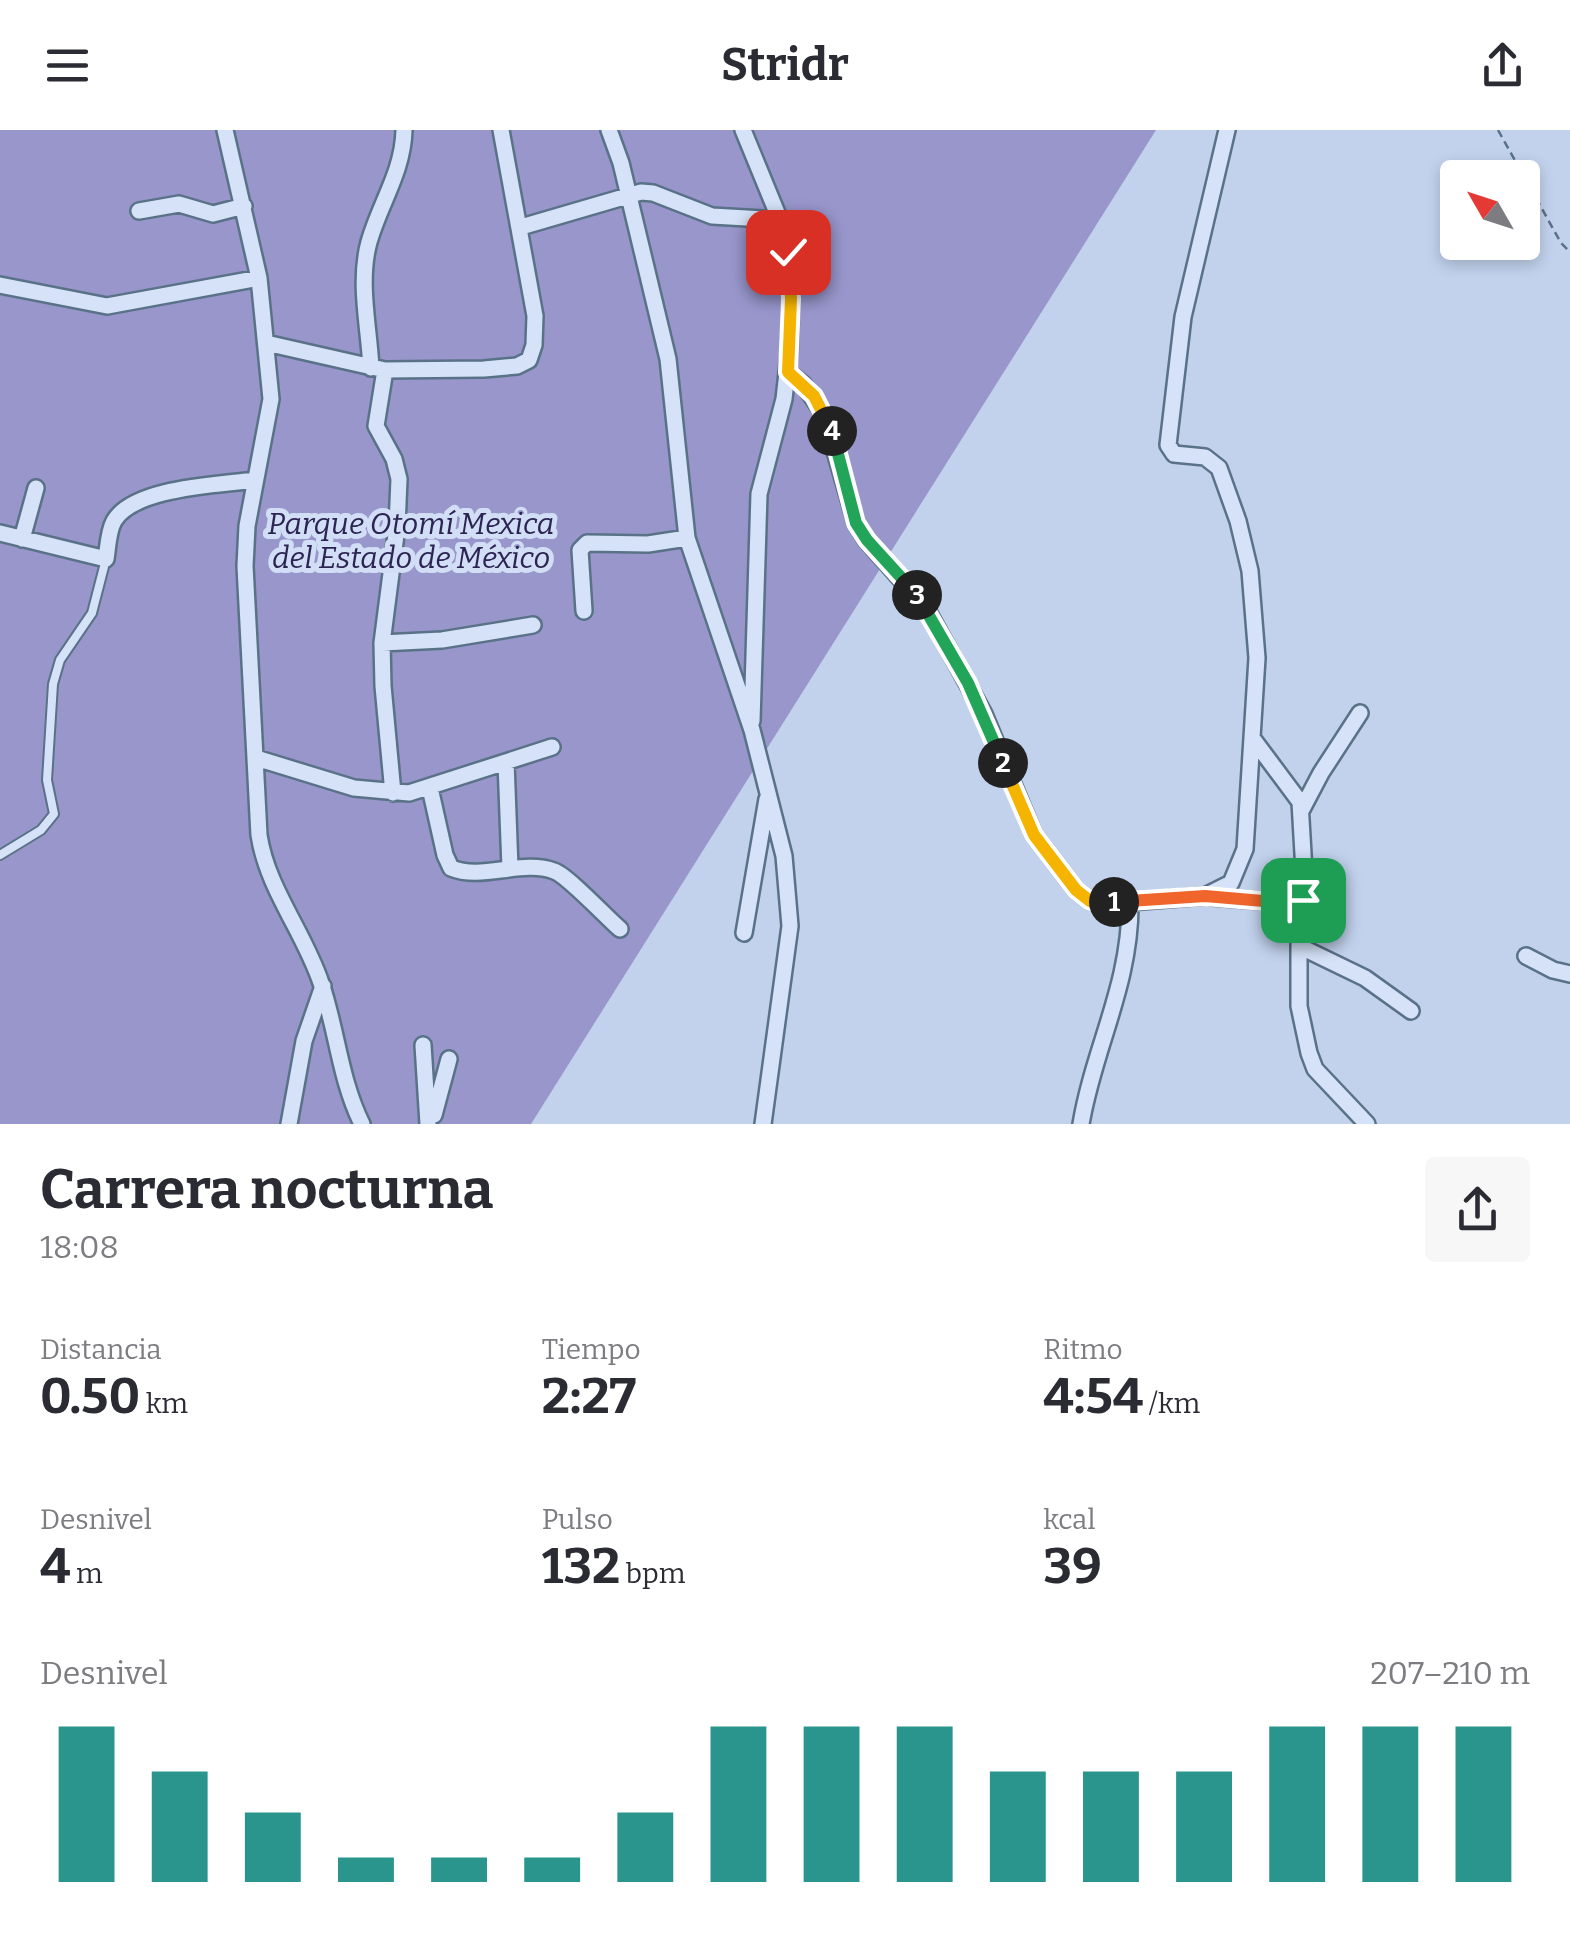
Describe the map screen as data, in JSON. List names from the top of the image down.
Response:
{
  "parks": ["Parque Otomí Mexica del Estado de México"],
  "north": "top left",
  "page": {
    "header": "Stridr",
    "pins": [
      "4",
      "3",
      "2",
      "1"
    ],
    "heading": ["Carrera nocturna", "18:08"],
    "stats": [
      ["Distancia", "0.50 km"],
      ["Tiempo", "2:27"],
      ["Ritmo", "4:54 /km"],
      ["Desnivel", "4 m"],
      ["Pulso", "132 bpm"],
      ["kcal", "39"]
    ],
    "chart": ["Desnivel", "207–210 m"]
  }
}
